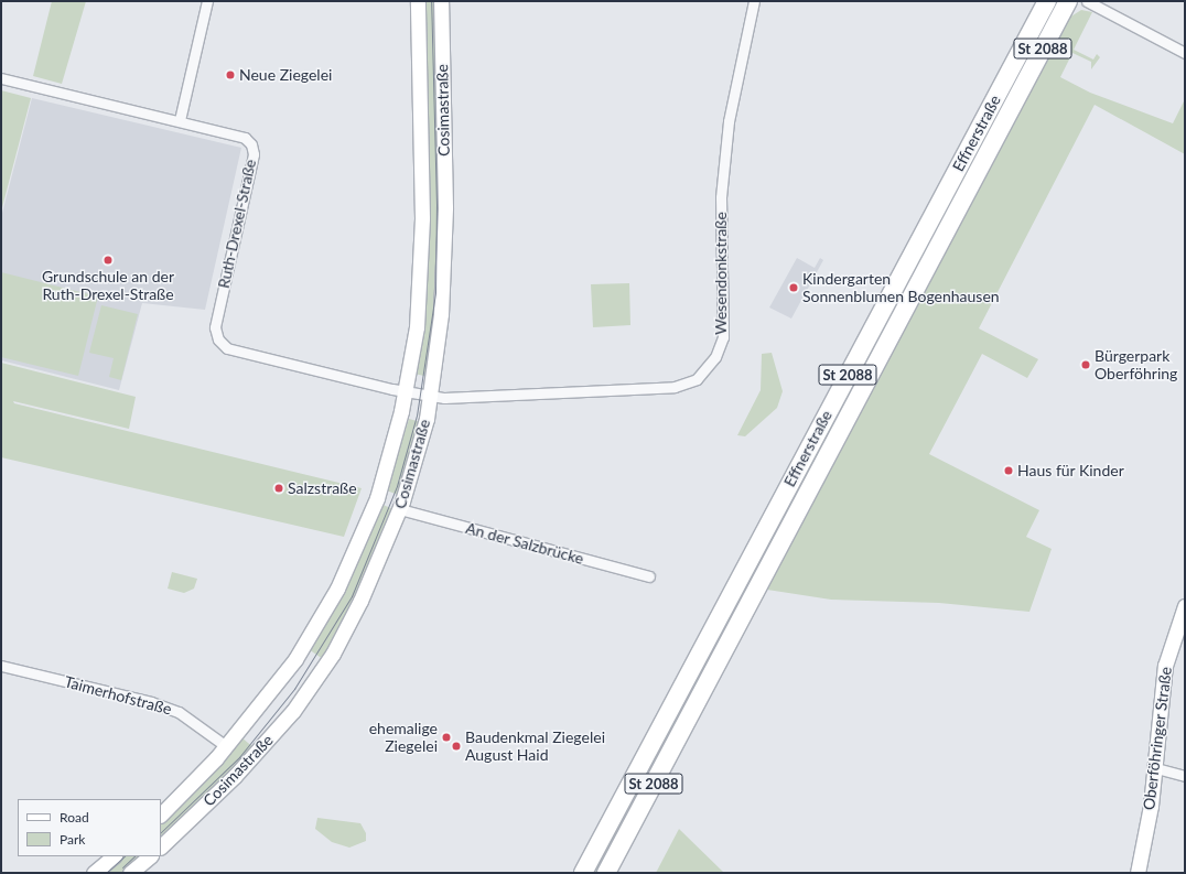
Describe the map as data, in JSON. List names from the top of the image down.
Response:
{
  "streets": {
    "highway": ["St 2088", "Effnerstraße"],
    "main road": ["Cosimastraße", "Oberföhringer Straße"],
    "street": [
      "Ruth-Drexel-Straße",
      "Wesendonkstraße",
      "An der Salzbrücke",
      "Taimerhofstraße"
    ]
  },
  "crossings": [
    ["Cosimastraße", "Ruth-Drexel-Straße"],
    ["Cosimastraße", "Wesendonkstraße"],
    ["Cosimastraße", "An der Salzbrücke"],
    ["Cosimastraße", "Taimerhofstraße"],
    ["Ruth-Drexel-Straße", "Wesendonkstraße"]
  ],
  "places": [
    "Neue Ziegelei",
    "Grundschule an der Ruth-Drexel-Straße",
    "Kindergarten Sonnenblumen Bogenhausen",
    "Bürgerpark Oberföhring",
    "Haus für Kinder",
    "Salzstraße",
    "ehemalige Ziegelei",
    "Baudenkmal Ziegelei August Haid"
  ],
  "legend": ["Road", "Park"]
}
